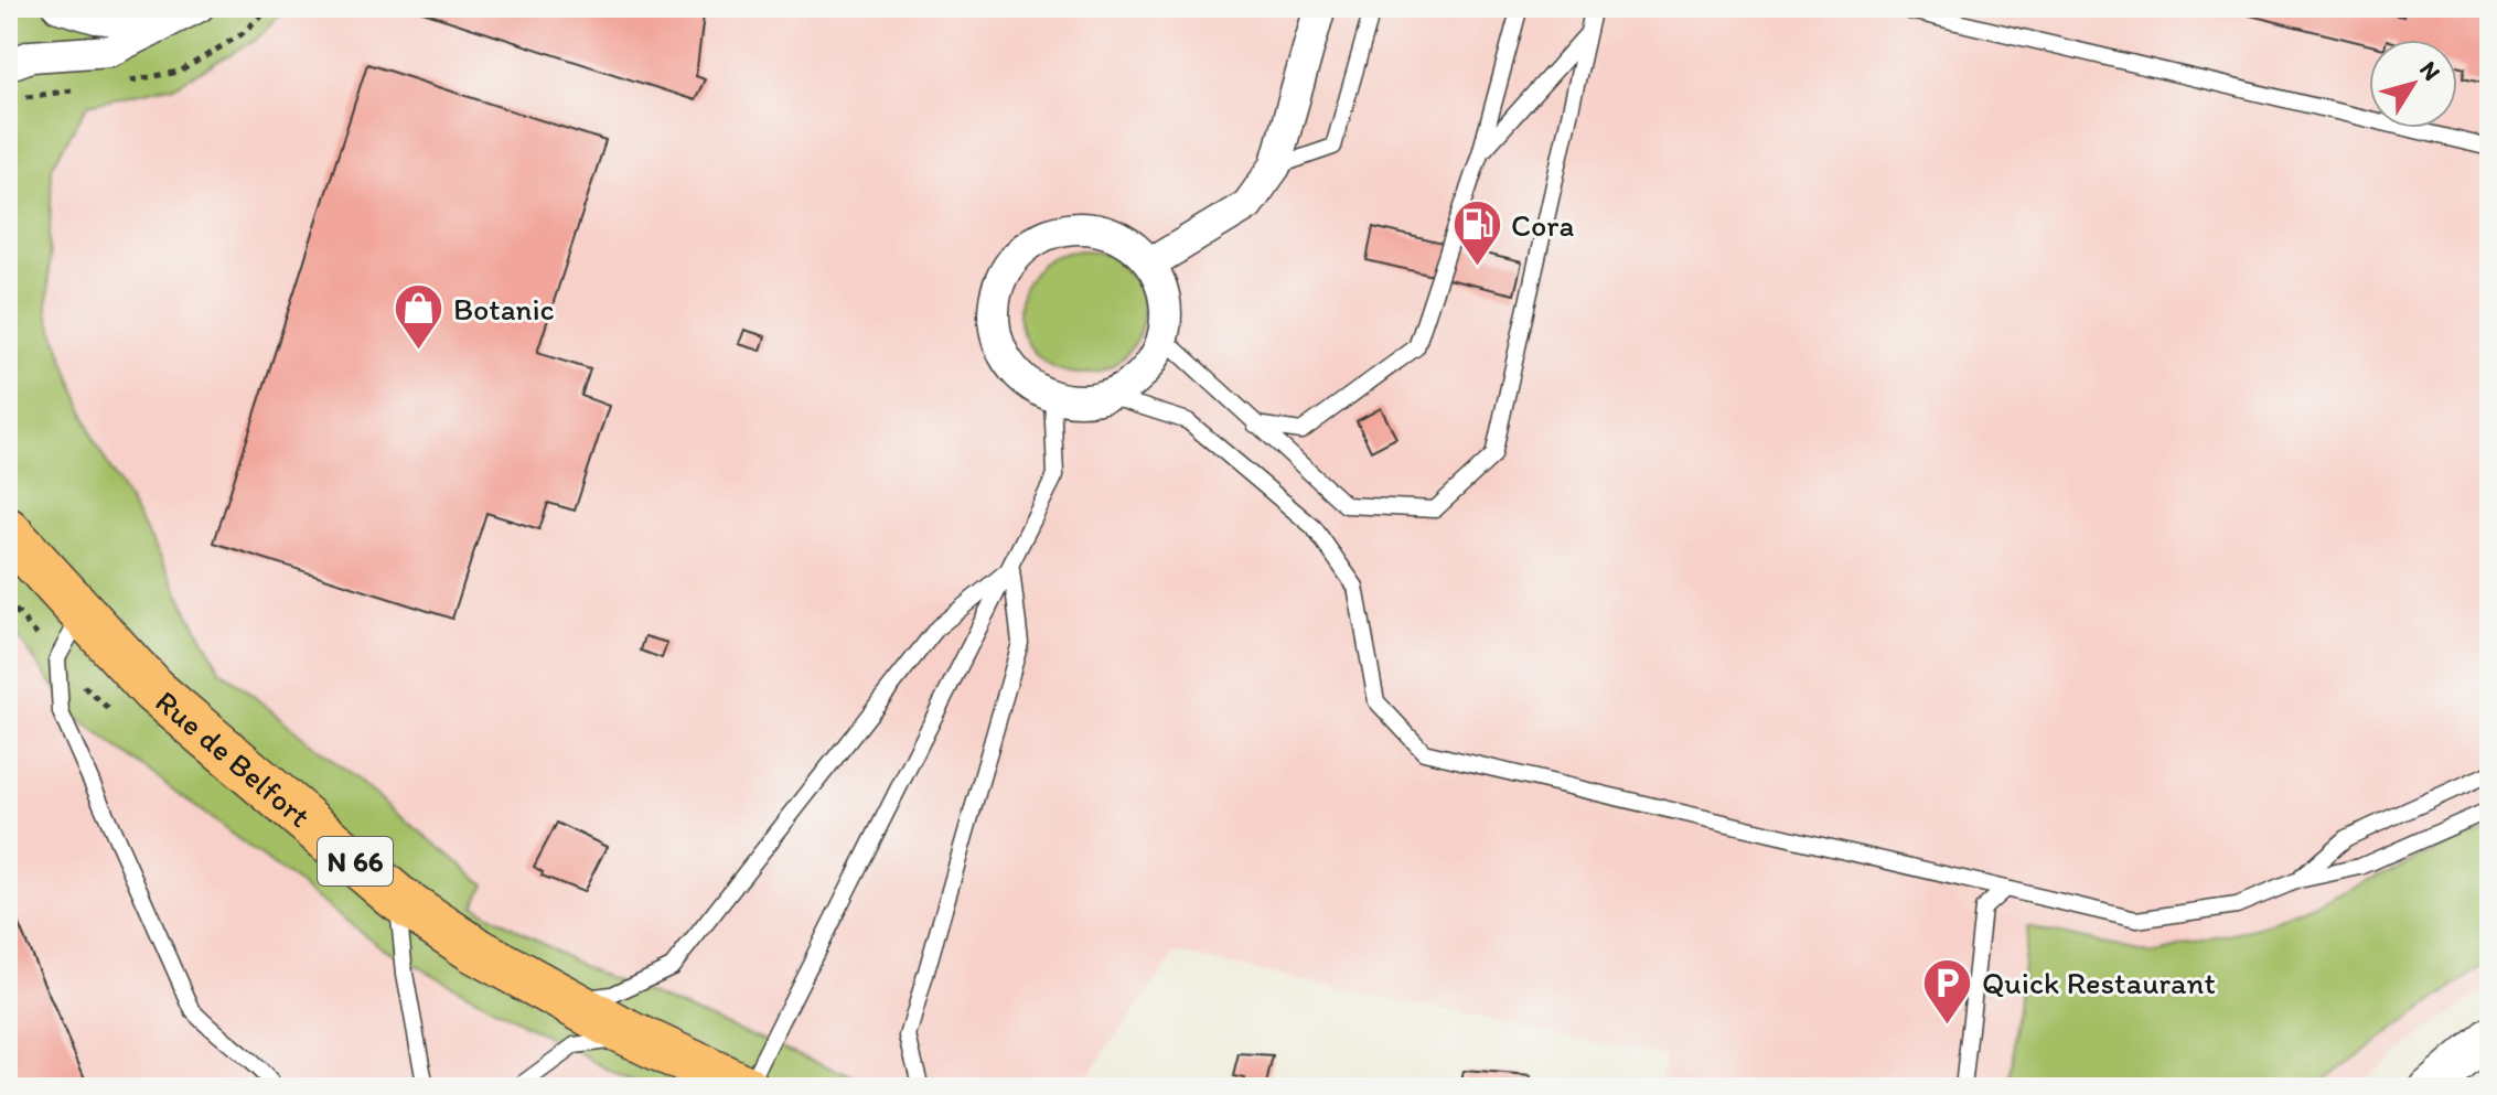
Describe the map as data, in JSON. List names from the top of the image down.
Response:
{
  "streets": {
    "main road": ["Rue de Belfort", "N 66"]
  },
  "places": {
    "fuel station": ["Cora"],
    "shop": ["Botanic"],
    "parking": ["Quick Restaurant"]
  },
  "north": "top right"
}
